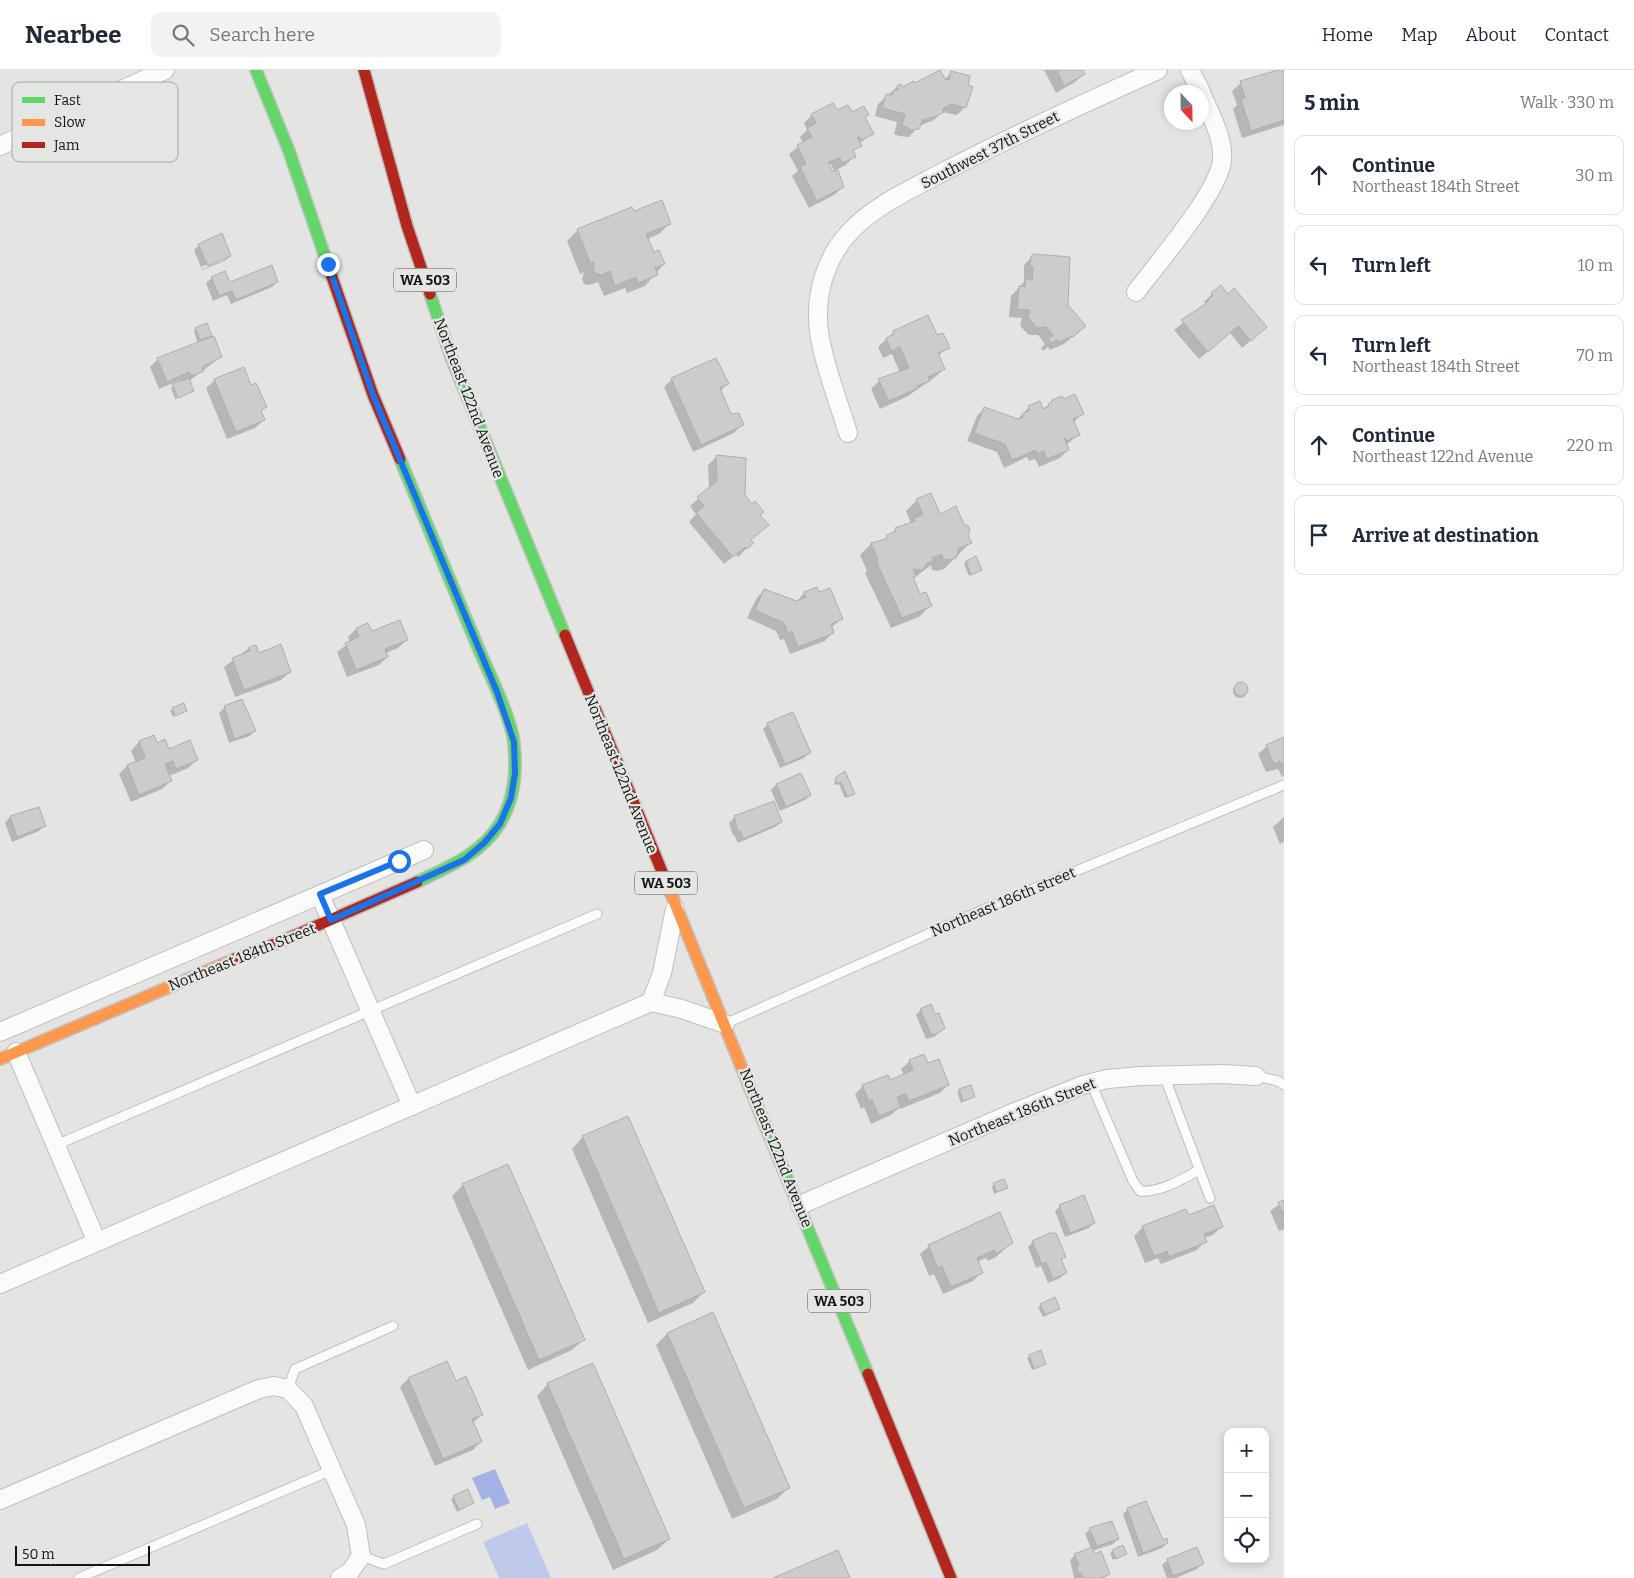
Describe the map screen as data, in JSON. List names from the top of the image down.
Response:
{
  "streets": {
    "main road": ["WA 503", "Northeast 122nd Avenue", "Northeast 184th Street"],
    "street": ["Southwest 37th Street", "Northeast 186th Street"],
    "lane": ["Northeast 186th street"]
  },
  "crossings": [
    ["Northeast 122nd Avenue", "Northeast 186th street"],
    ["Northeast 122nd Avenue", "Northeast 186th Street"]
  ],
  "legend": ["Fast", "Slow", "Jam"],
  "scale_bar": "50 m",
  "north": "bottom",
  "page": {
    "header": "Nearbee",
    "search": "Search here",
    "nav": [
      "Home",
      "Map",
      "About",
      "Contact"
    ],
    "heading": ["5 min", "Walk · 330 m"],
    "list": [
      ["Continue", "Northeast 184th Street", "30 m"],
      ["Turn left", "10 m"],
      ["Turn left", "Northeast 184th Street", "70 m"],
      ["Continue", "Northeast 122nd Avenue", "220 m"],
      "Arrive at destination"
    ],
    "map_buttons": ["+", "−"],
    "scale": "50 m"
  }
}
